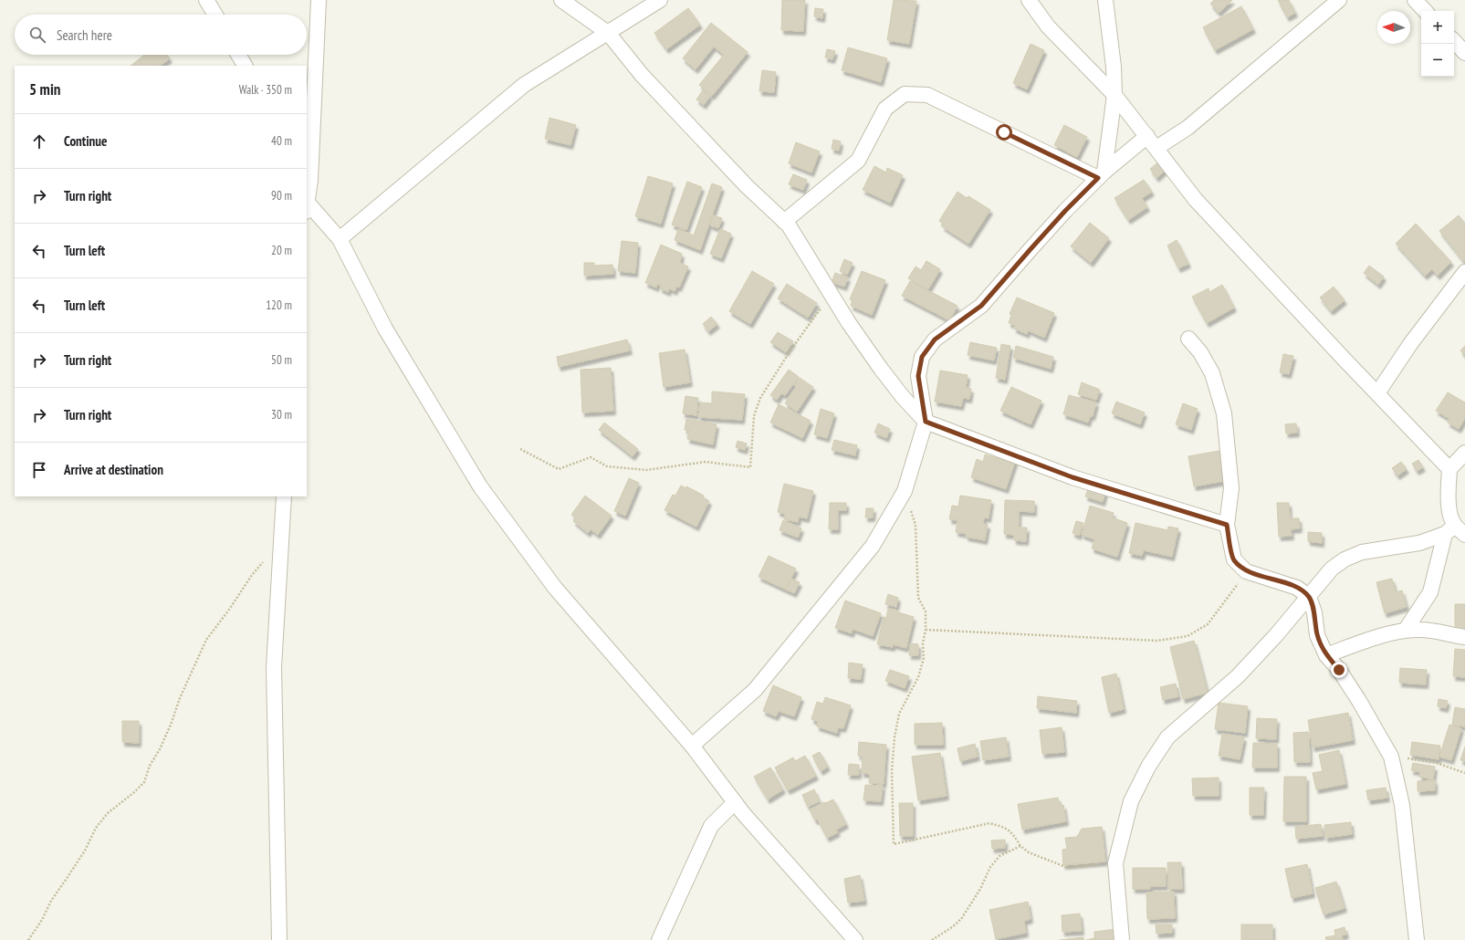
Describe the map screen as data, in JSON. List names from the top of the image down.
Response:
{
  "north": "left",
  "page": {
    "map_buttons": ["+", "−"],
    "search": "Search here",
    "heading": ["5 min", "Walk · 350 m"],
    "list": [
      ["Continue", "40 m"],
      ["Turn right", "90 m"],
      ["Turn left", "20 m"],
      ["Turn left", "120 m"],
      ["Turn right", "50 m"],
      ["Turn right", "30 m"],
      "Arrive at destination"
    ]
  }
}
